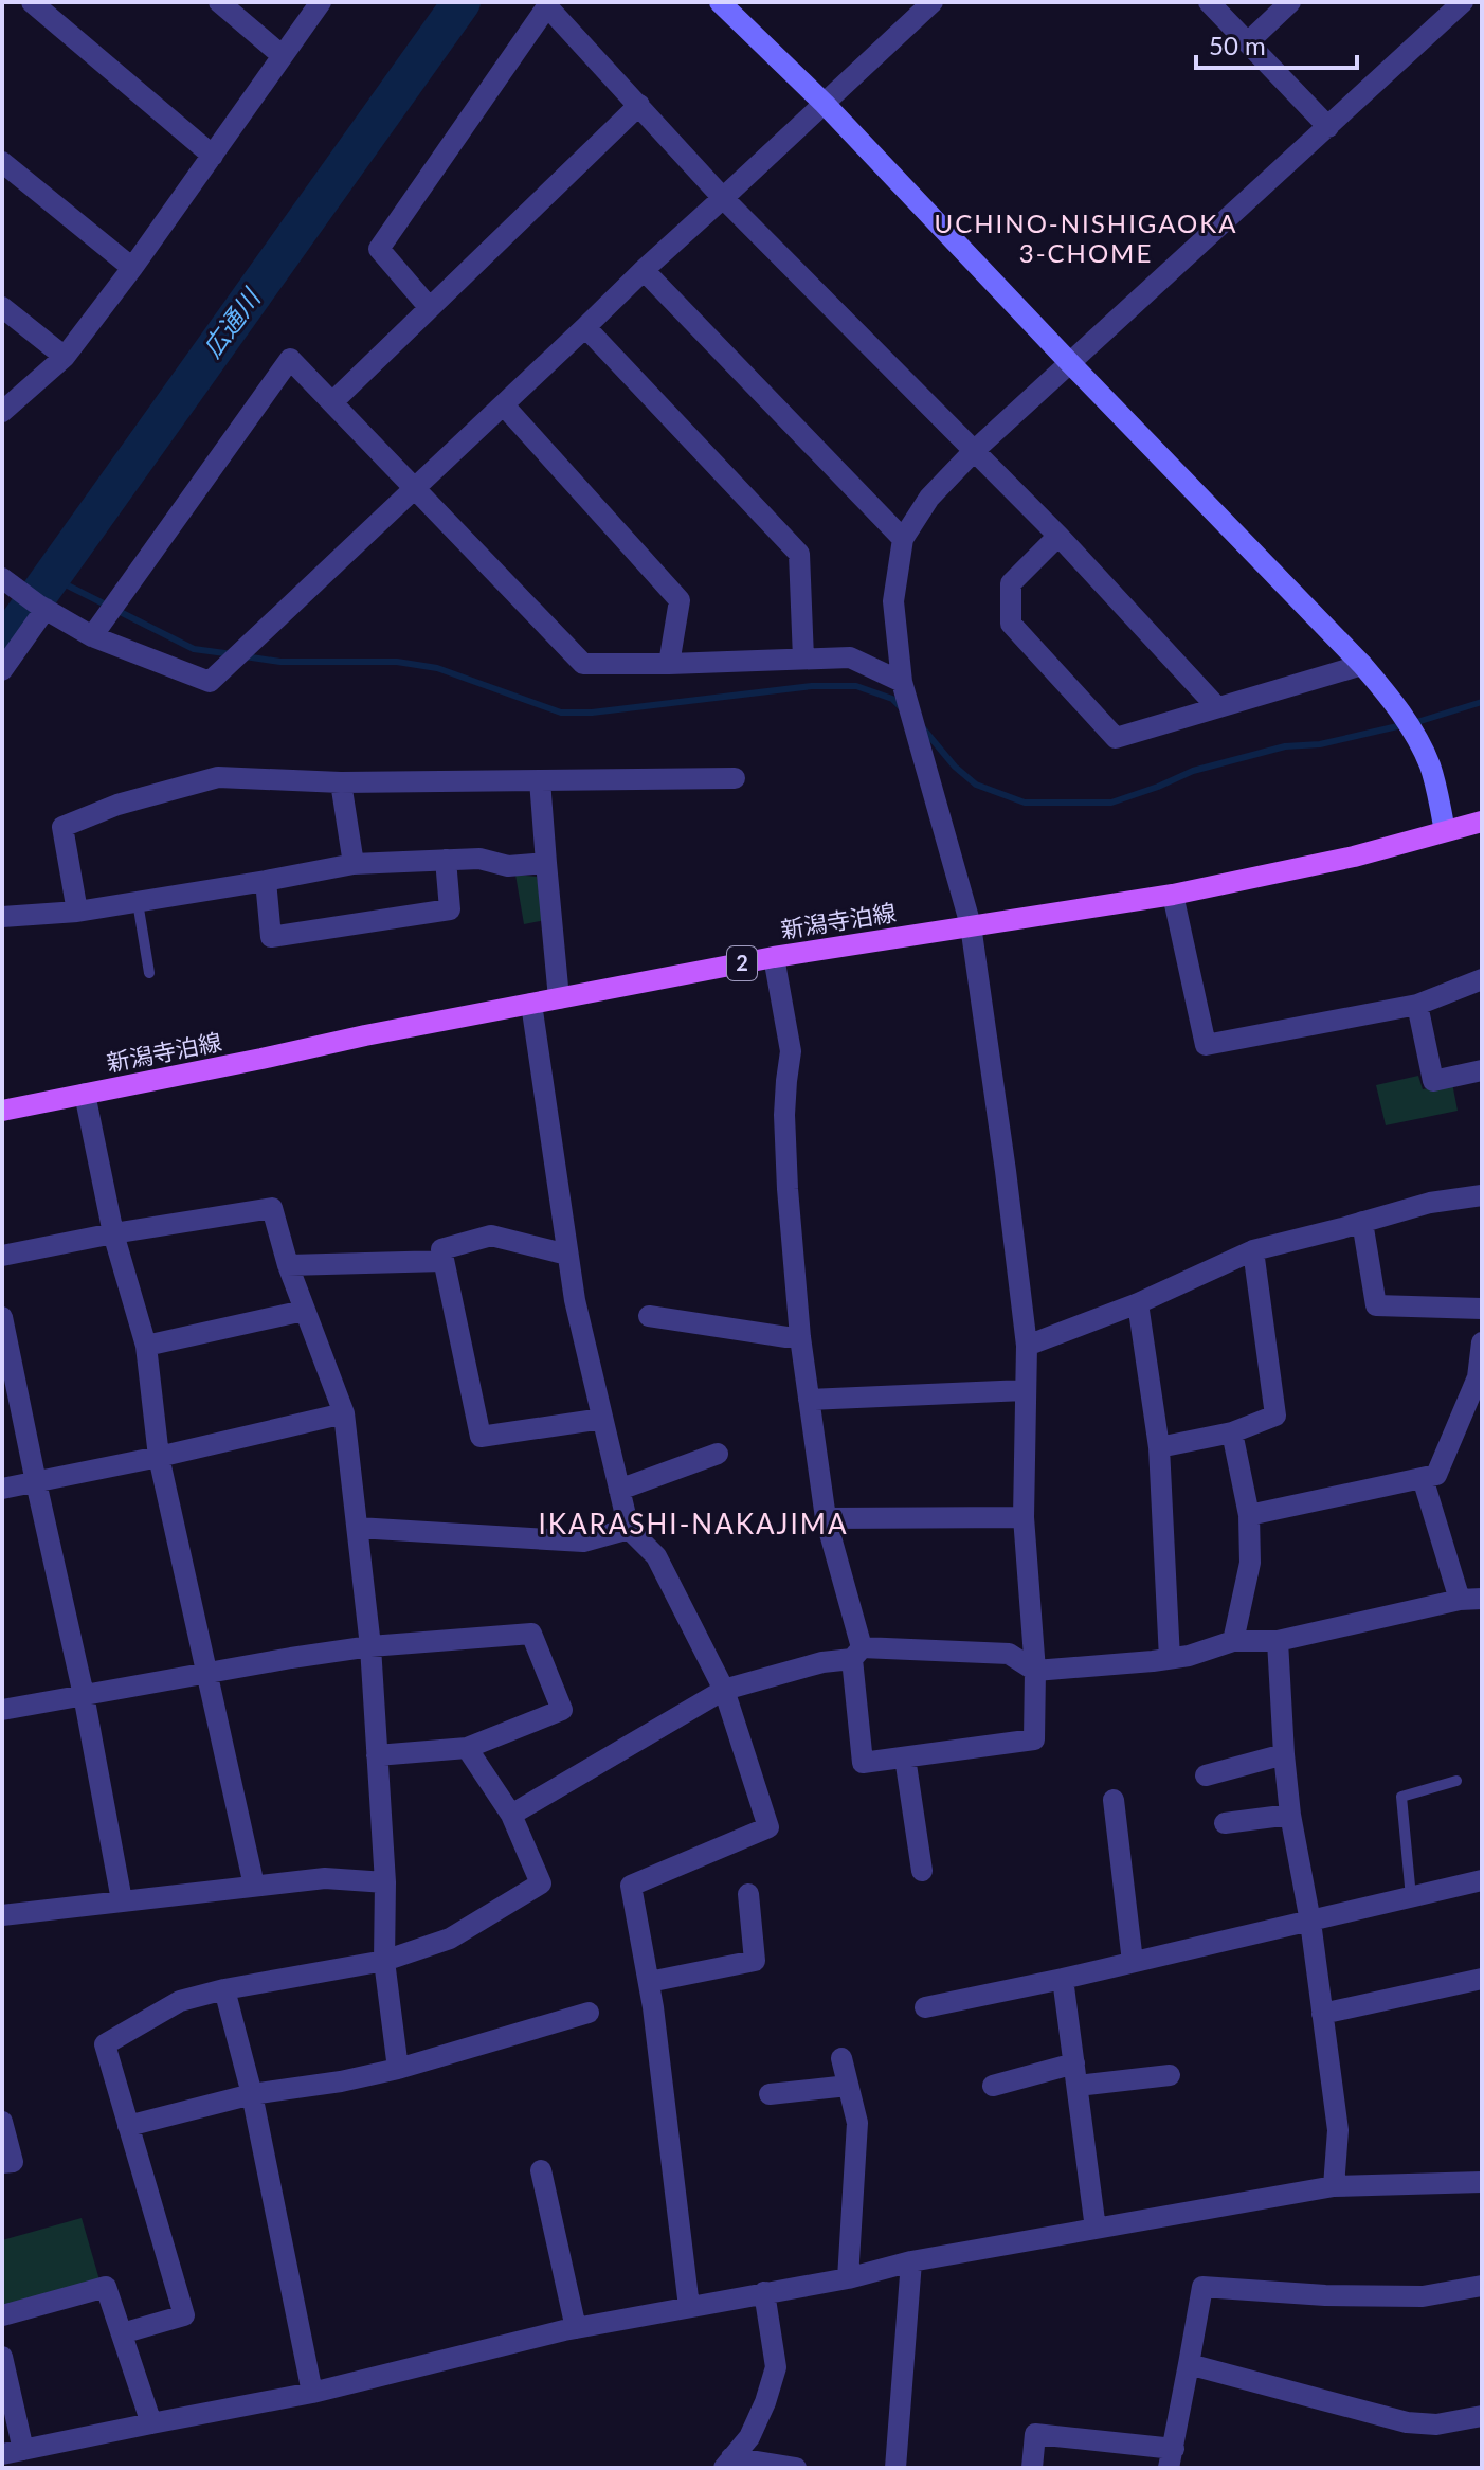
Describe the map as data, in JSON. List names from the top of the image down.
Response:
{
  "streets": {
    "main road": ["新潟寺泊線", "2"]
  },
  "districts": ["UCHINO-NISHIGAOKA 3-CHOME", "IKARASHI-NAKAJIMA"],
  "water": ["広通川"],
  "scale_bar": "50 m"
}
